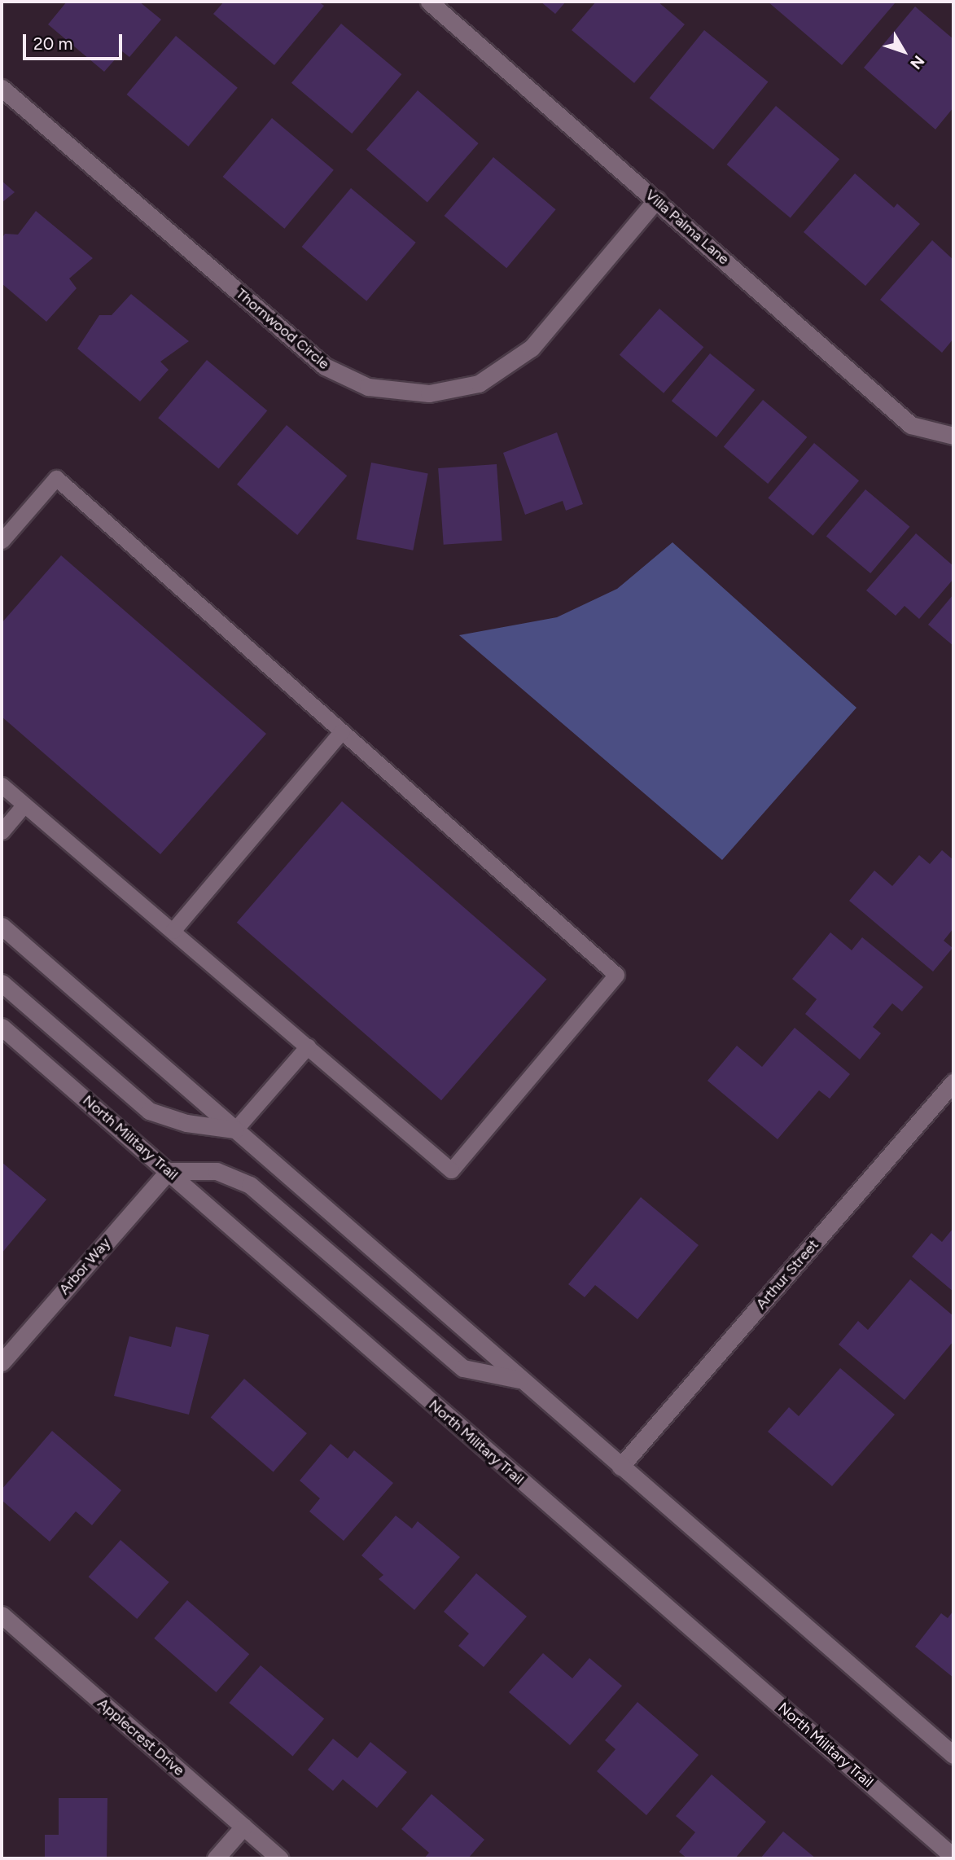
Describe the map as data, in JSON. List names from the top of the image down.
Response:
{
  "streets": {
    "main road": [
      "Villa Palma Lane",
      "Thornwood Circle",
      "North Military Trail",
      "Arbor Way",
      "Arthur Street",
      "Applecrest Drive"
    ]
  },
  "crossings": [
    ["Villa Palma Lane", "Thornwood Circle"],
    ["North Military Trail", "Arbor Way"]
  ],
  "scale_bar": "20 m",
  "north": "bottom right"
}
